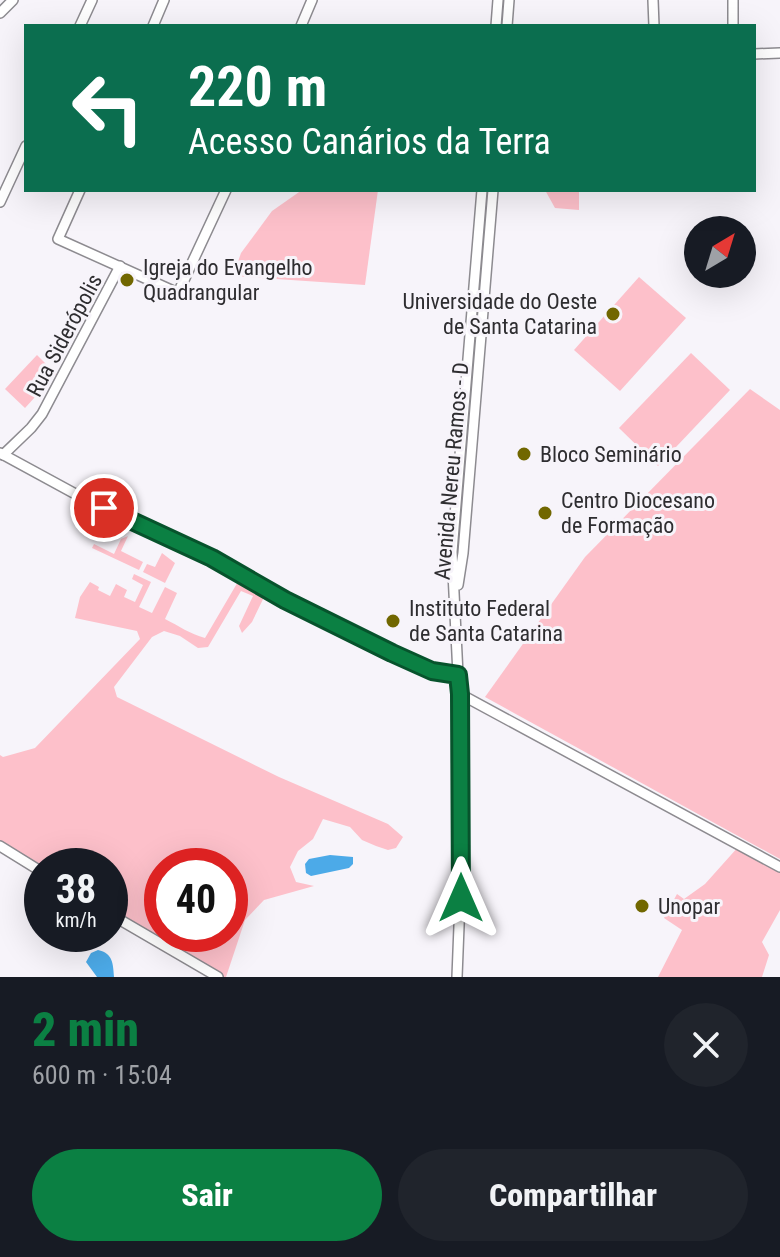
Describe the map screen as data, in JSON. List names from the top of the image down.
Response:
{
  "streets": {
    "street": ["Rua Siderópolis", "Avenida Nereu Ramos - D"]
  },
  "places": [
    "Igreja do Evangelho Quadrangular",
    "Universidade do Oeste de Santa Catarina",
    "Bloco Seminário",
    "Centro Diocesano de Formação",
    "Instituto Federal de Santa Catarina",
    "Unopar"
  ],
  "north": "top right",
  "page": {
    "turn": ["220 m", "Acesso Canários da Terra"],
    "speed": "38 km/h",
    "limit": "40",
    "heading": ["2 min", "600 m · 15:04"],
    "buttons": ["Sair", "Compartilhar"]
  }
}
